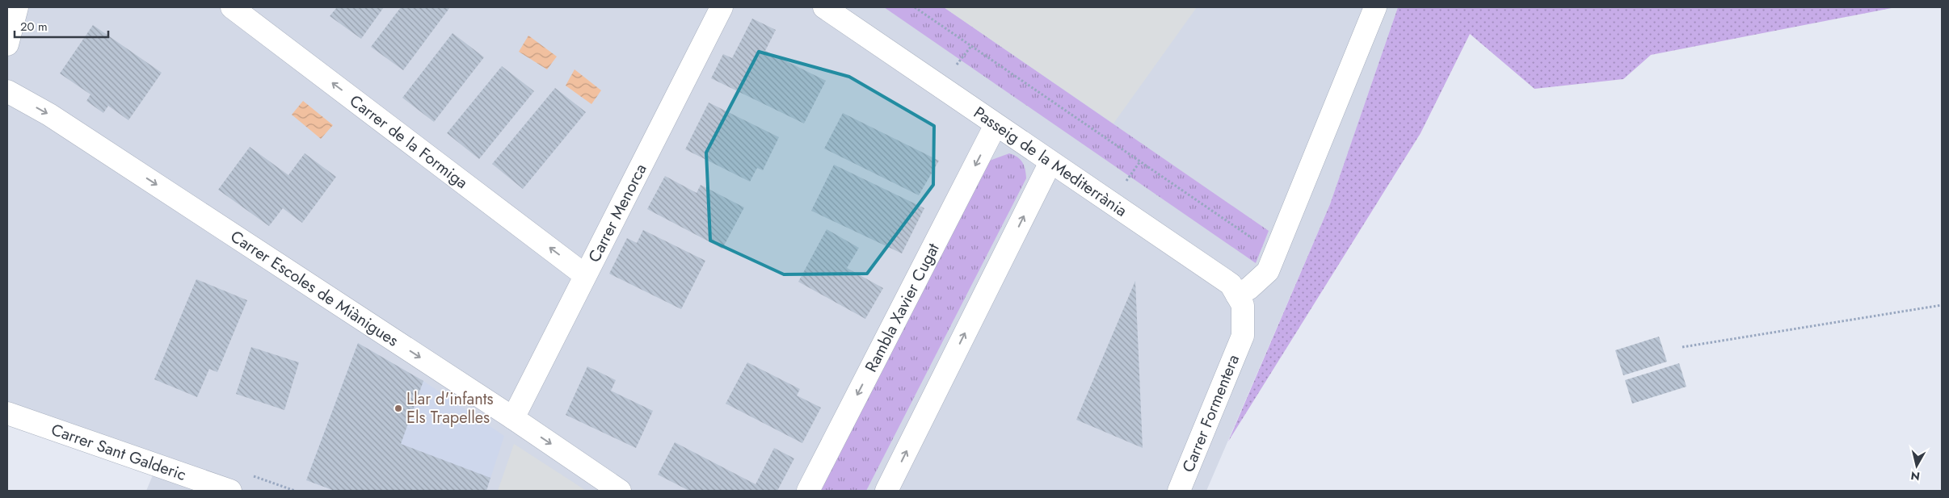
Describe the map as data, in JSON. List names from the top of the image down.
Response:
{
  "streets": {
    "street": [
      "Carrer de la Formiga",
      "Passeig de la Mediterrània",
      "Carrer Menorca",
      "Carrer Escoles de Miànigues",
      "Rambla Xavier Cugat",
      "Carrer Formentera",
      "Carrer Sant Galderic"
    ]
  },
  "crossings": [
    ["Carrer de la Formiga", "Carrer Menorca"],
    ["Passeig de la Mediterrània", "Rambla Xavier Cugat"],
    ["Passeig de la Mediterrània", "Carrer Formentera"],
    ["Carrer Menorca", "Carrer Escoles de Miànigues"]
  ],
  "one_way": ["Carrer de la Formiga", "Carrer Escoles de Miànigues"],
  "places": ["Llar d'infants Els Trapelles"],
  "scale_bar": "20 m",
  "north": "bottom"
}
